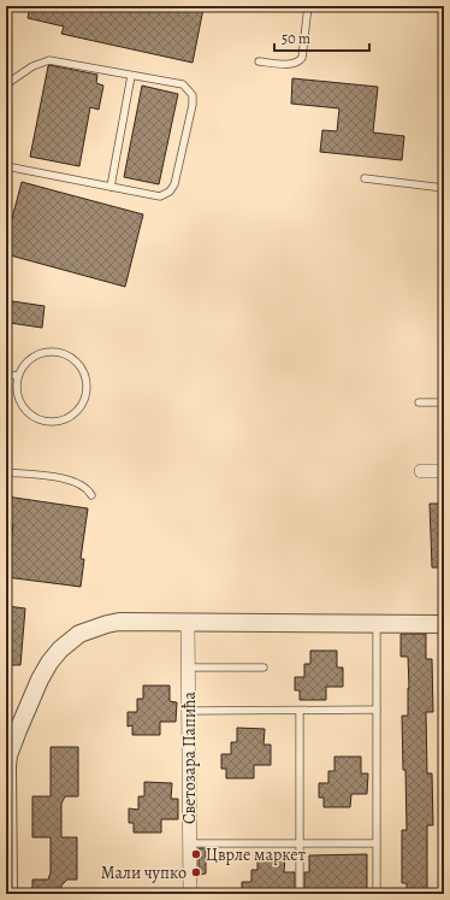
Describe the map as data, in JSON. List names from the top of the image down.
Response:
{
  "streets": {
    "street": ["Светозара Папића"]
  },
  "places": ["Цврле маркет", "Мали чупко"],
  "scale_bar": "50 m"
}
